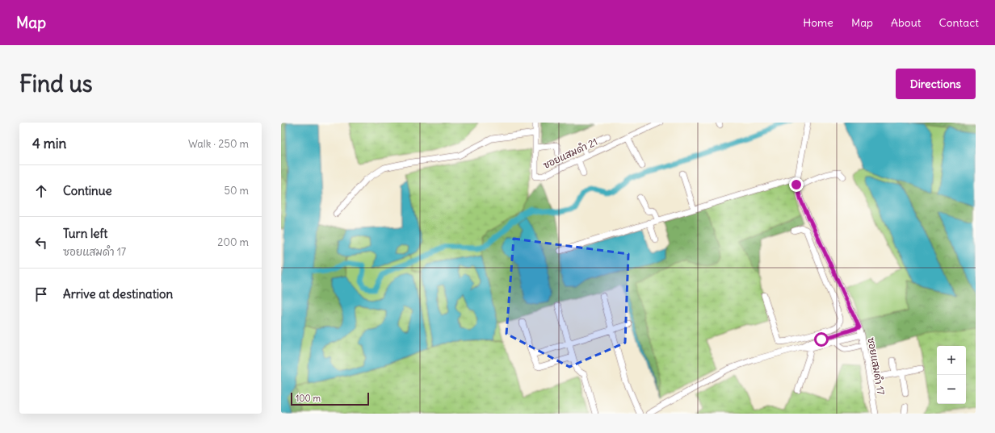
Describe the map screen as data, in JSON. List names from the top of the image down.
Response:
{
  "streets": {
    "street": ["ซอยแสมดำ 21", "ซอยแสมดำ 17"]
  },
  "scale_bar": "100 m",
  "page": {
    "header": "Map",
    "nav": [
      "Home",
      "Map",
      "About",
      "Contact"
    ],
    "buttons": "Directions",
    "title": "Find us",
    "heading": ["4 min", "Walk · 250 m"],
    "list": [
      ["Continue", "50 m"],
      ["Turn left", "ซอยแสมดำ 17", "200 m"],
      "Arrive at destination"
    ],
    "map_buttons": ["+", "−"],
    "scale": "100 m"
  }
}
